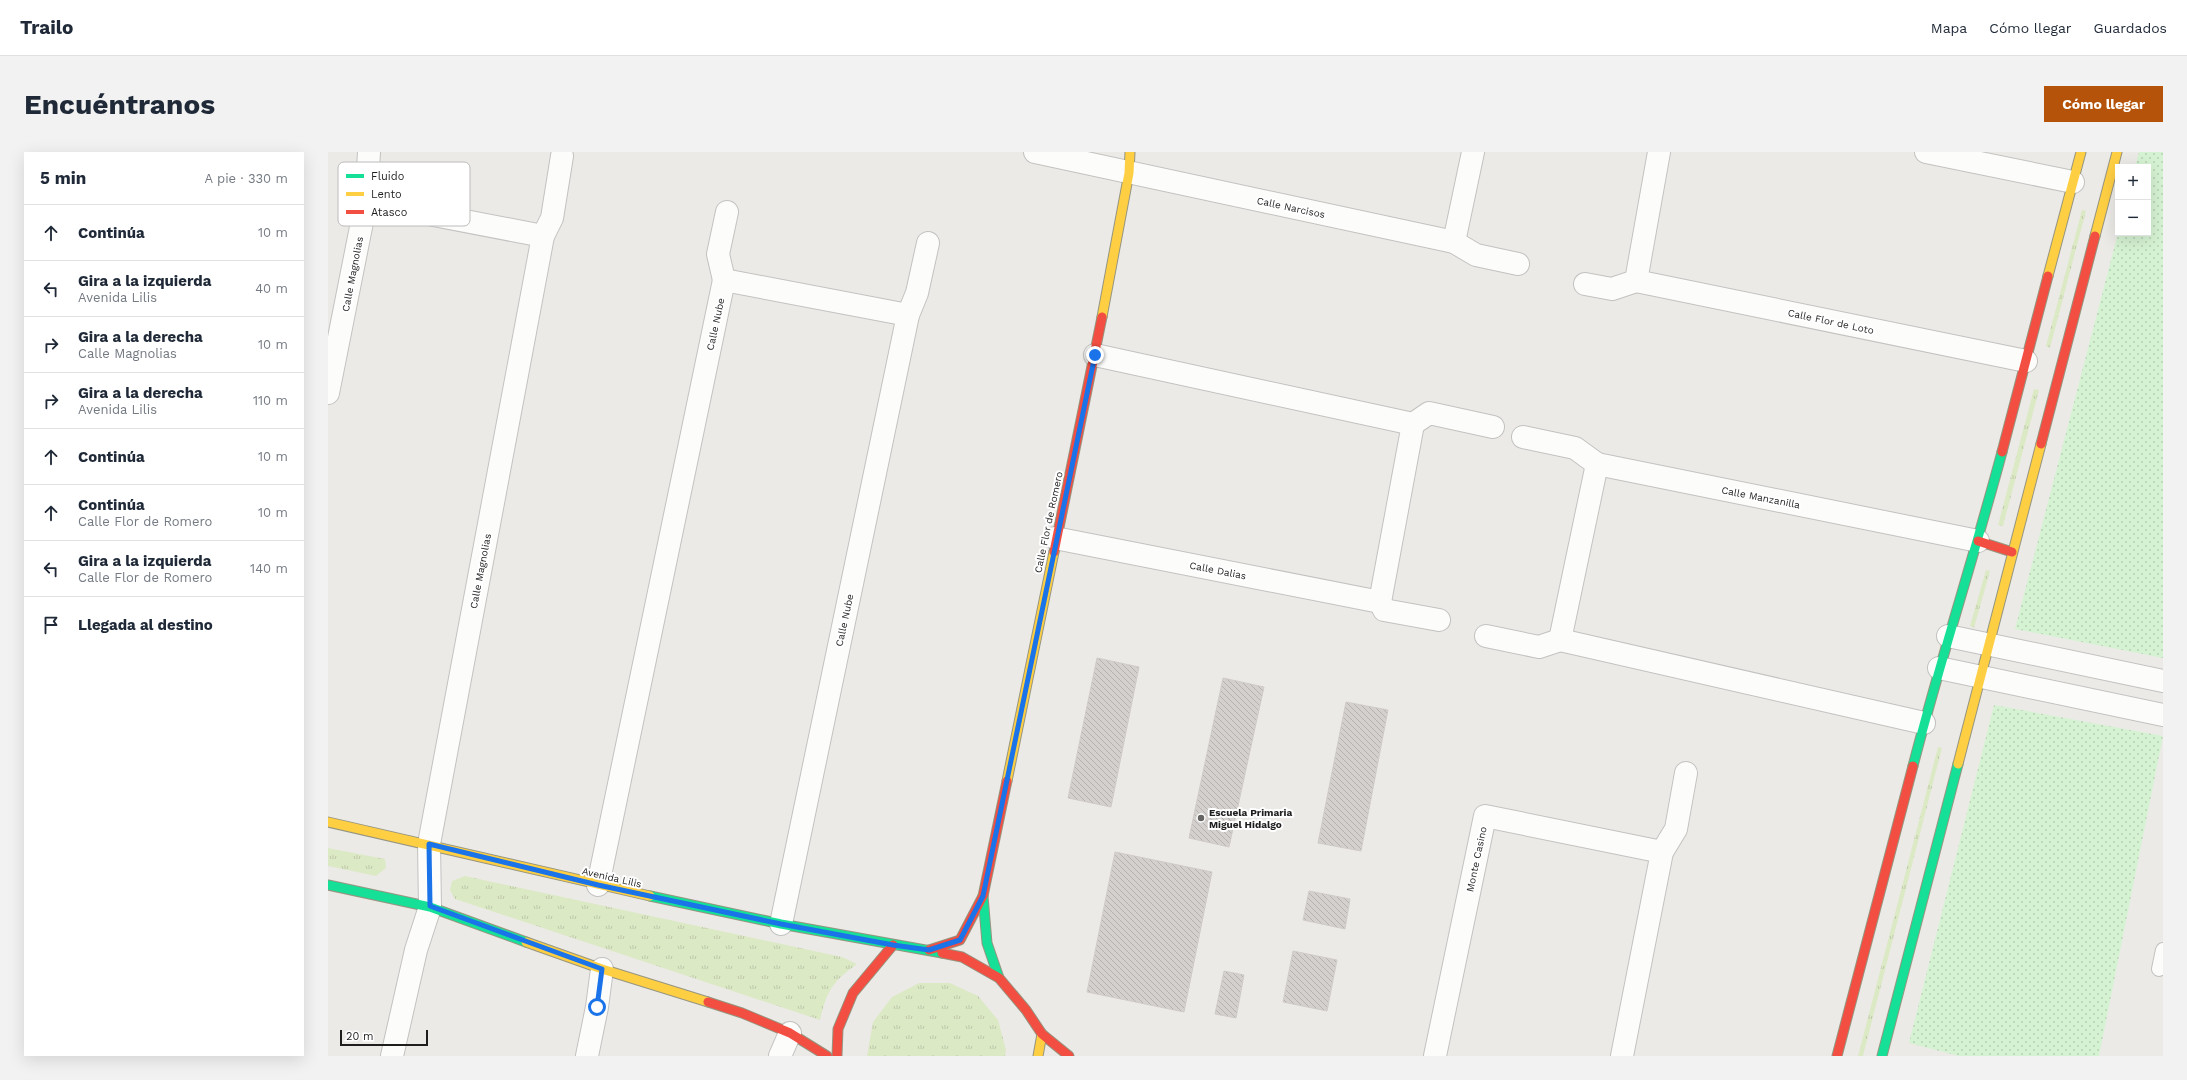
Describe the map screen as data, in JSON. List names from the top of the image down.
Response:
{
  "streets": {
    "main road": ["Calle Flor de Romero", "Avenida Lilis"],
    "street": [
      "Calle Narcisos",
      "Calle Magnolias",
      "Calle Flor de Loto",
      "Calle Nube",
      "Calle Manzanilla",
      "Calle Dalias",
      "Monte Casino"
    ]
  },
  "crossings": [
    ["Calle Narcisos", "Calle Flor de Romero"],
    ["Calle Magnolias", "Avenida Lilis"],
    ["Calle Nube", "Avenida Lilis"],
    ["Calle Flor de Romero", "Calle Dalias"],
    ["Calle Flor de Romero", "Avenida Lilis"]
  ],
  "places": ["Escuela Primaria Miguel Hidalgo"],
  "legend": ["Fluido", "Lento", "Atasco"],
  "scale_bar": "20 m",
  "page": {
    "header": "Trailo",
    "nav": ["Mapa", "Cómo llegar", "Guardados"],
    "buttons": "Cómo llegar",
    "title": "Encuéntranos",
    "heading": ["5 min", "A pie · 330 m"],
    "map_buttons": ["+", "−"],
    "list": [
      ["Continúa", "10 m"],
      ["Gira a la izquierda", "Avenida Lilis", "40 m"],
      ["Gira a la derecha", "Calle Magnolias", "10 m"],
      ["Gira a la derecha", "Avenida Lilis", "110 m"],
      ["Continúa", "10 m"],
      ["Continúa", "Calle Flor de Romero", "10 m"],
      ["Gira a la izquierda", "Calle Flor de Romero", "140 m"],
      "Llegada al destino"
    ],
    "scale": "20 m"
  }
}
